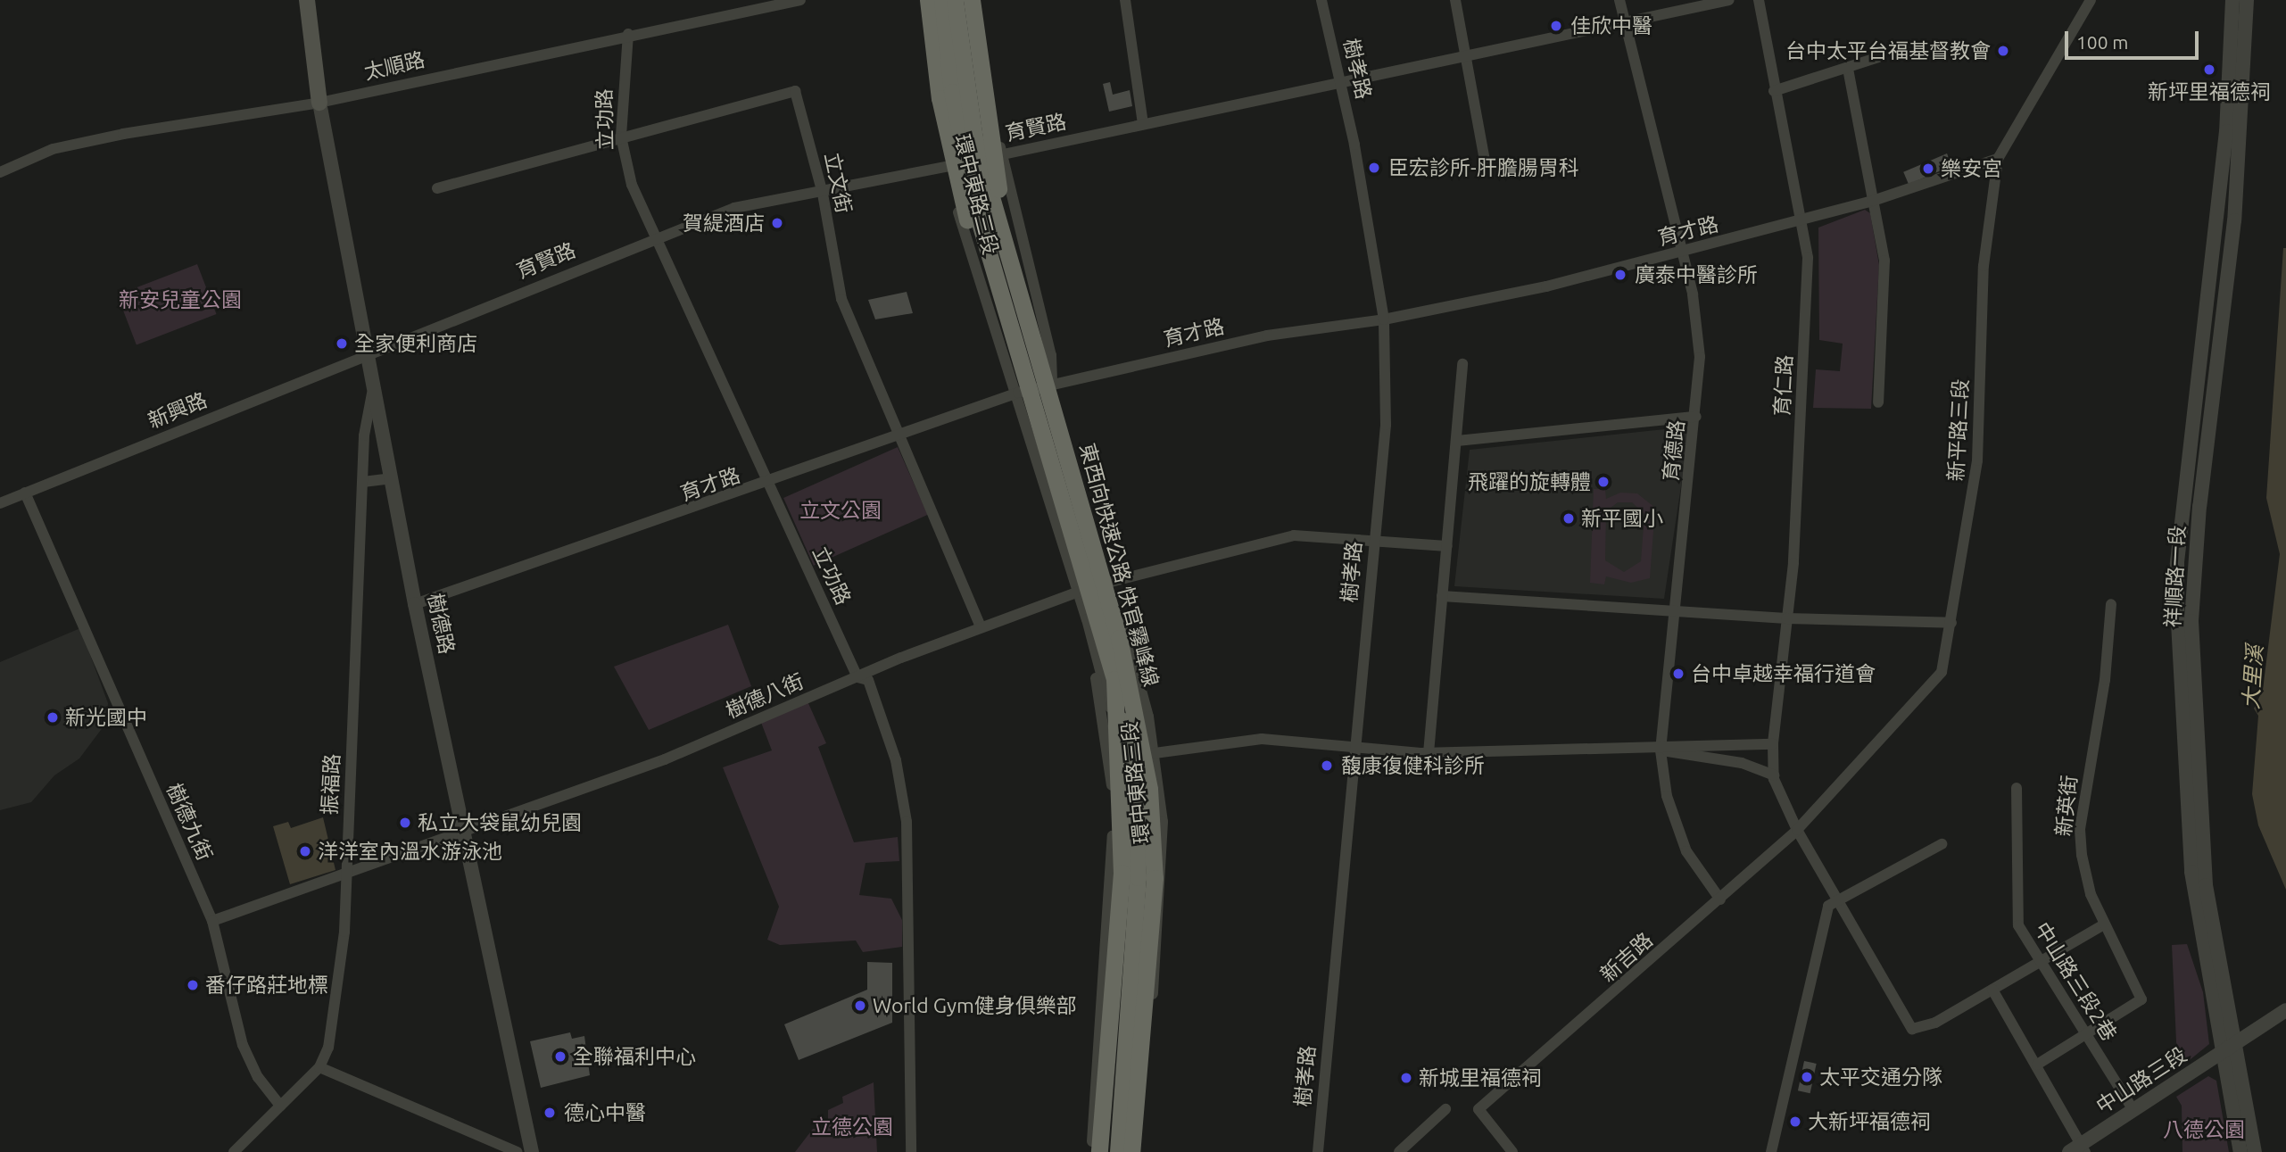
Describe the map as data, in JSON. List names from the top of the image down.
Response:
{
  "streets": {
    "highway": ["東西向快速公路 快官霧峰線"],
    "street": [
      "太順路",
      "樹孝路",
      "立功路",
      "育賢路",
      "立文街",
      "環中東路三段",
      "育才路",
      "育仁路",
      "新興路",
      "新平路三段",
      "育德路",
      "祥順路一段",
      "樹德路",
      "樹德八街",
      "振福路",
      "新英街",
      "樹德九街",
      "新吉路",
      "中山路三段2巷",
      "中山路三段"
    ]
  },
  "crossings": [
    ["太順路", "立功路"],
    ["太順路", "樹德路"],
    ["樹孝路", "育賢路"],
    ["樹孝路", "育才路"],
    ["立功路", "育賢路"],
    ["立功路", "立文街"],
    ["立功路", "育才路"],
    ["立功路", "樹德八街"],
    ["育賢路", "立文街"],
    ["育賢路", "環中東路三段"],
    ["育賢路", "新興路"],
    ["育賢路", "育德路"],
    ["育賢路", "樹德路"],
    ["立文街", "育才路"],
    ["立文街", "樹德八街"],
    ["環中東路三段", "育才路"],
    ["環中東路三段", "樹德八街"],
    ["育才路", "育仁路"],
    ["育才路", "新平路三段"],
    ["育才路", "育德路"],
    ["育才路", "樹德路"],
    ["新興路", "樹德路"],
    ["新興路", "樹德九街"],
    ["新平路三段", "新吉路"],
    ["育德路", "新吉路"],
    ["祥順路一段", "中山路三段"],
    ["樹德路", "樹德八街"],
    ["樹德路", "振福路"],
    ["振福路", "樹德九街"],
    ["新英街", "中山路三段2巷"],
    ["中山路三段2巷", "中山路三段"]
  ],
  "water": ["大里溪"],
  "parks": [
    "新安兒童公園",
    "立文公園",
    "立德公園",
    "八德公園"
  ],
  "places": [
    "佳欣中醫",
    "台中太平台福基督教會",
    "新坪里福德祠",
    "臣宏診所-肝膽腸胃科",
    "樂安宮",
    "賀緹酒店",
    "廣泰中醫診所",
    "全家便利商店",
    "飛躍的旋轉體",
    "新平國小",
    "台中卓越幸福行道會",
    "新光國中",
    "馥康復健科診所",
    "私立大袋鼠幼兒園",
    "洋洋室內溫水游泳池",
    "番仔路莊地標",
    "World Gym健身俱樂部",
    "全聯福利中心",
    "太平交通分隊",
    "新城里福德祠",
    "德心中醫",
    "大新坪福德祠"
  ],
  "scale_bar": "100 m"
}
